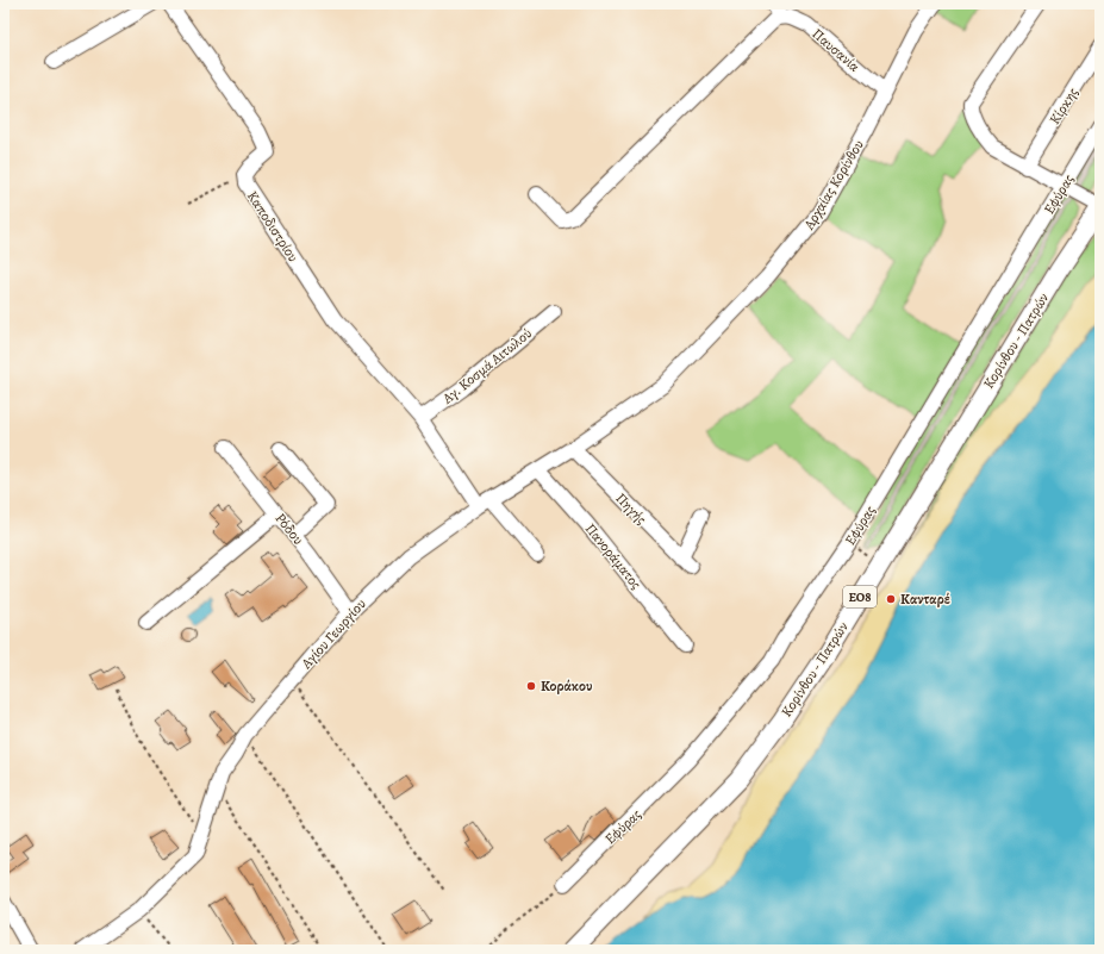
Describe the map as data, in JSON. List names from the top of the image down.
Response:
{
  "streets": {
    "main road": ["Κορίνθου - Πατρών", "ΕΟ8"],
    "street": [
      "Παυσανία",
      "Κίρκης",
      "Αρχαίας Κορίνθου",
      "Εφύρας",
      "Καποδιστρίου",
      "Αγ. Κοσμά Αιτωλού",
      "Πηγής",
      "Ρόδου",
      "Πανοράματος",
      "Αγίου Γεωργίου"
    ]
  },
  "crossings": [
    ["Παυσανία", "Αρχαίας Κορίνθου"],
    ["Αρχαίας Κορίνθου", "Αγίου Γεωργίου"],
    ["Καποδιστρίου", "Αγ. Κοσμά Αιτωλού"],
    ["Καποδιστρίου", "Αγίου Γεωργίου"],
    ["Πηγής", "Αγίου Γεωργίου"],
    ["Ρόδου", "Αγίου Γεωργίου"],
    ["Πανοράματος", "Αγίου Γεωργίου"]
  ],
  "places": ["Κανταρέ", "Κοράκου"]
}
